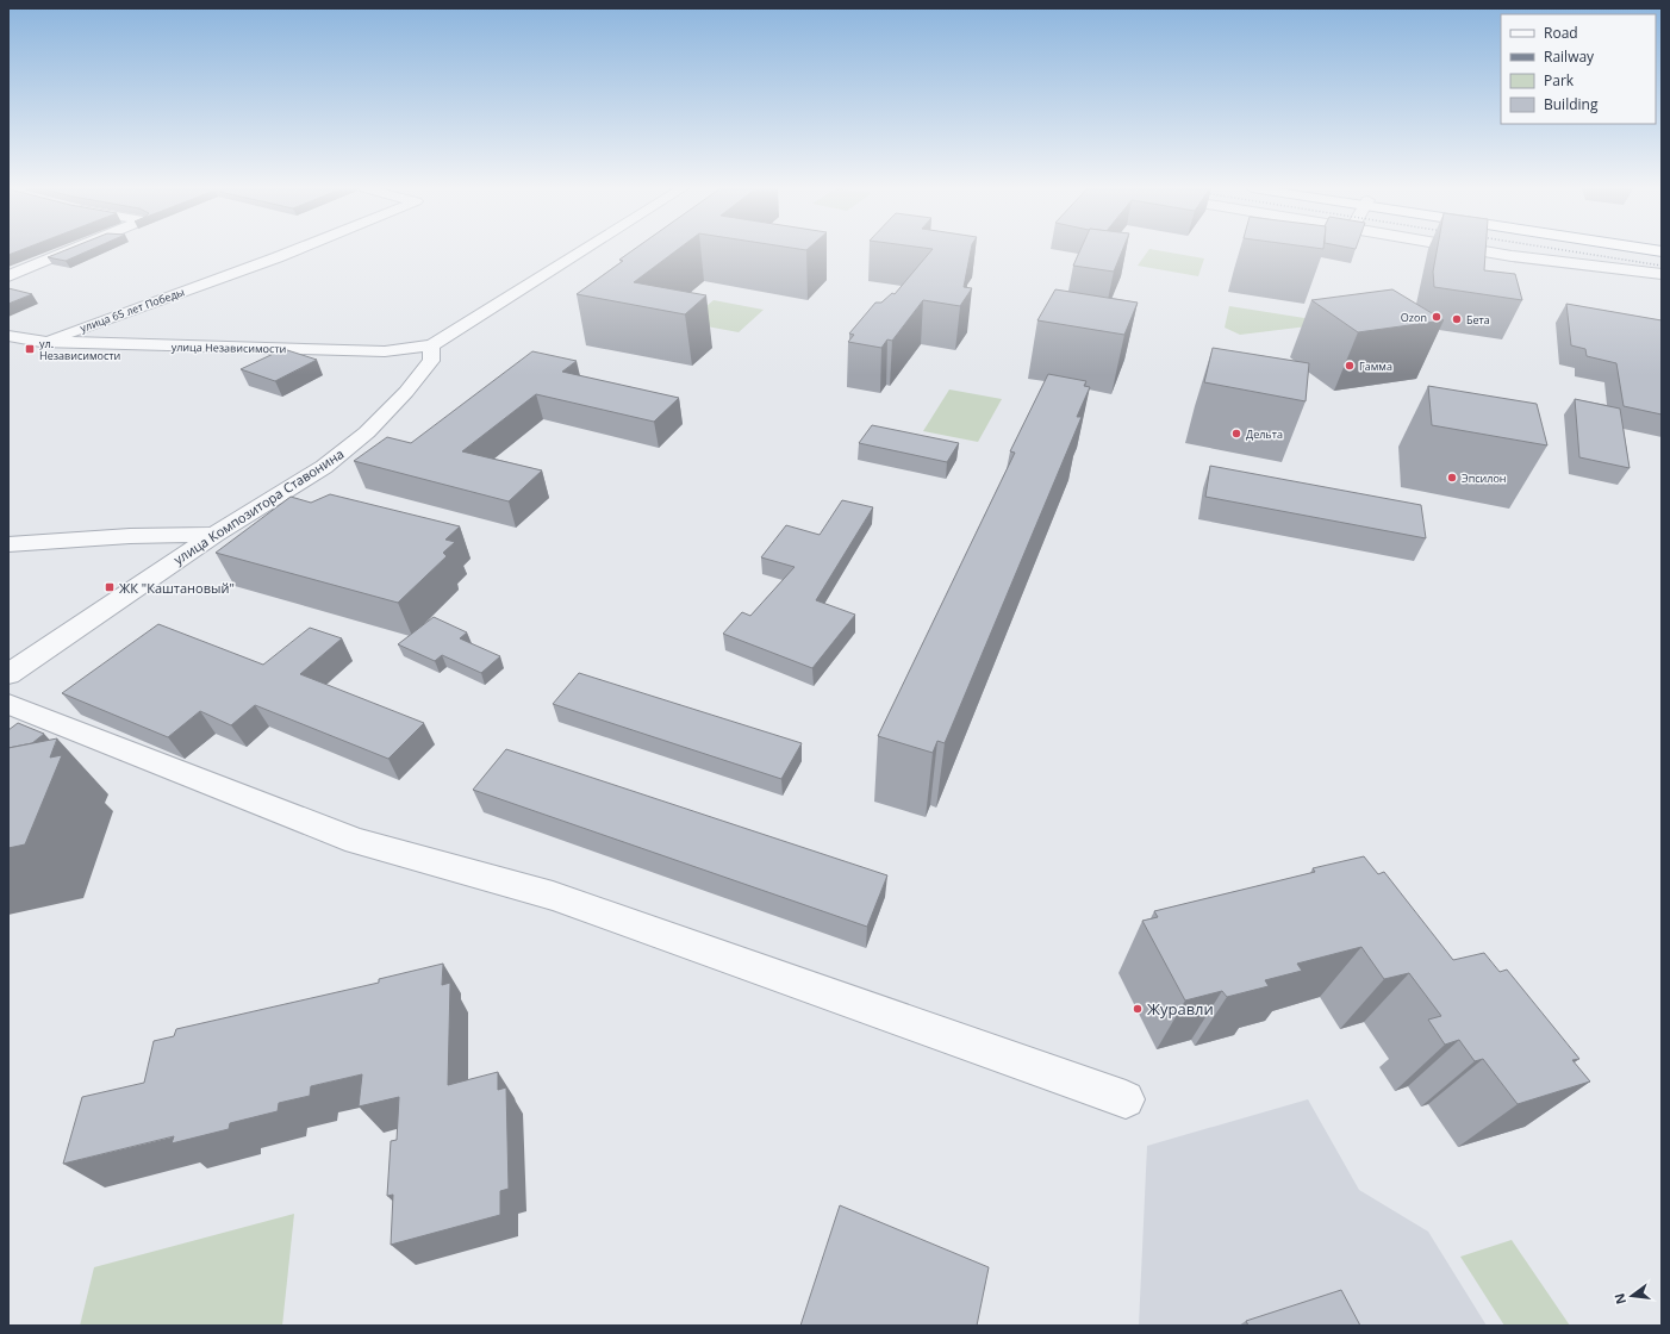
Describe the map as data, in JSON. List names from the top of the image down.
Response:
{
  "streets": {
    "street": ["улица 65 лет Победы", "улица Независимости", "улица Композитора Ставонина"]
  },
  "crossings": [
    ["улица 65 лет Победы", "улица Независимости"],
    ["улица Независимости", "улица Композитора Ставонина"]
  ],
  "places": {
    "other": [
      "Ozon",
      "Бета",
      "Гамма",
      "Дельта",
      "Эпсилон",
      "Журавли"
    ],
    "transit": ["ул. Независимости", "ЖК \"Каштановый\""]
  },
  "legend": [
    "Road",
    "Railway",
    "Park",
    "Building"
  ],
  "north": "left"
}
